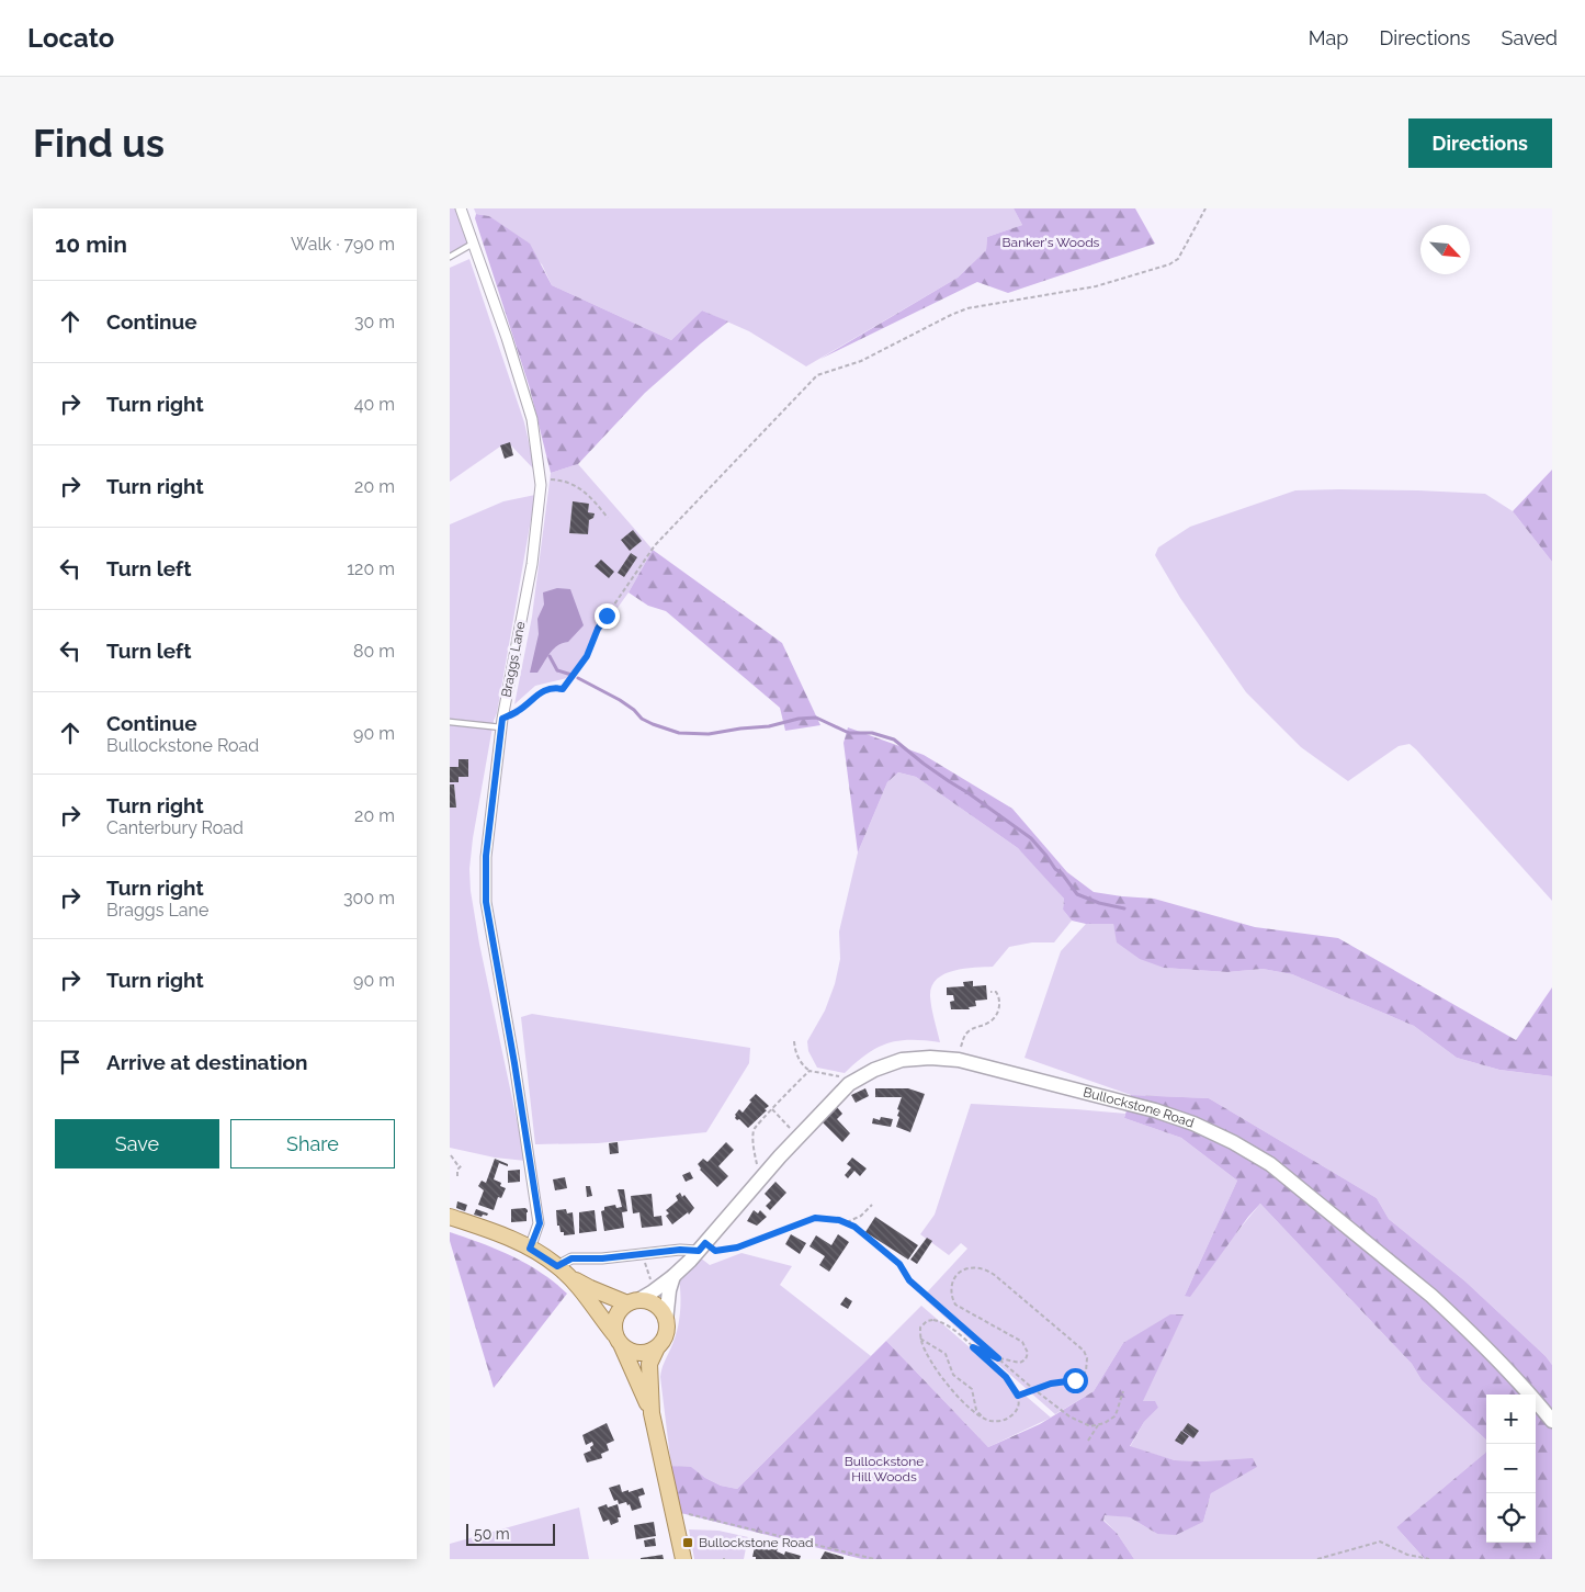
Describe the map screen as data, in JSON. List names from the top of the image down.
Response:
{
  "streets": {
    "street": ["Braggs Lane", "Bullockstone Road"]
  },
  "parks": ["Banker's Woods", "Bullockstone Hill Woods"],
  "places": {
    "transit": ["Bullockstone Road"]
  },
  "scale_bar": "50 m",
  "north": "bottom right",
  "page": {
    "header": "Locato",
    "nav": ["Map", "Directions", "Saved"],
    "buttons": [
      "Directions",
      ["Save", "Share"]
    ],
    "title": "Find us",
    "heading": ["10 min", "Walk · 790 m"],
    "list": [
      ["Continue", "30 m"],
      ["Turn right", "40 m"],
      ["Turn right", "20 m"],
      ["Turn left", "120 m"],
      ["Turn left", "80 m"],
      ["Continue", "Bullockstone Road", "90 m"],
      ["Turn right", "Canterbury Road", "20 m"],
      ["Turn right", "Braggs Lane", "300 m"],
      ["Turn right", "90 m"],
      "Arrive at destination"
    ],
    "map_buttons": ["+", "−"],
    "scale": "50 m"
  }
}
